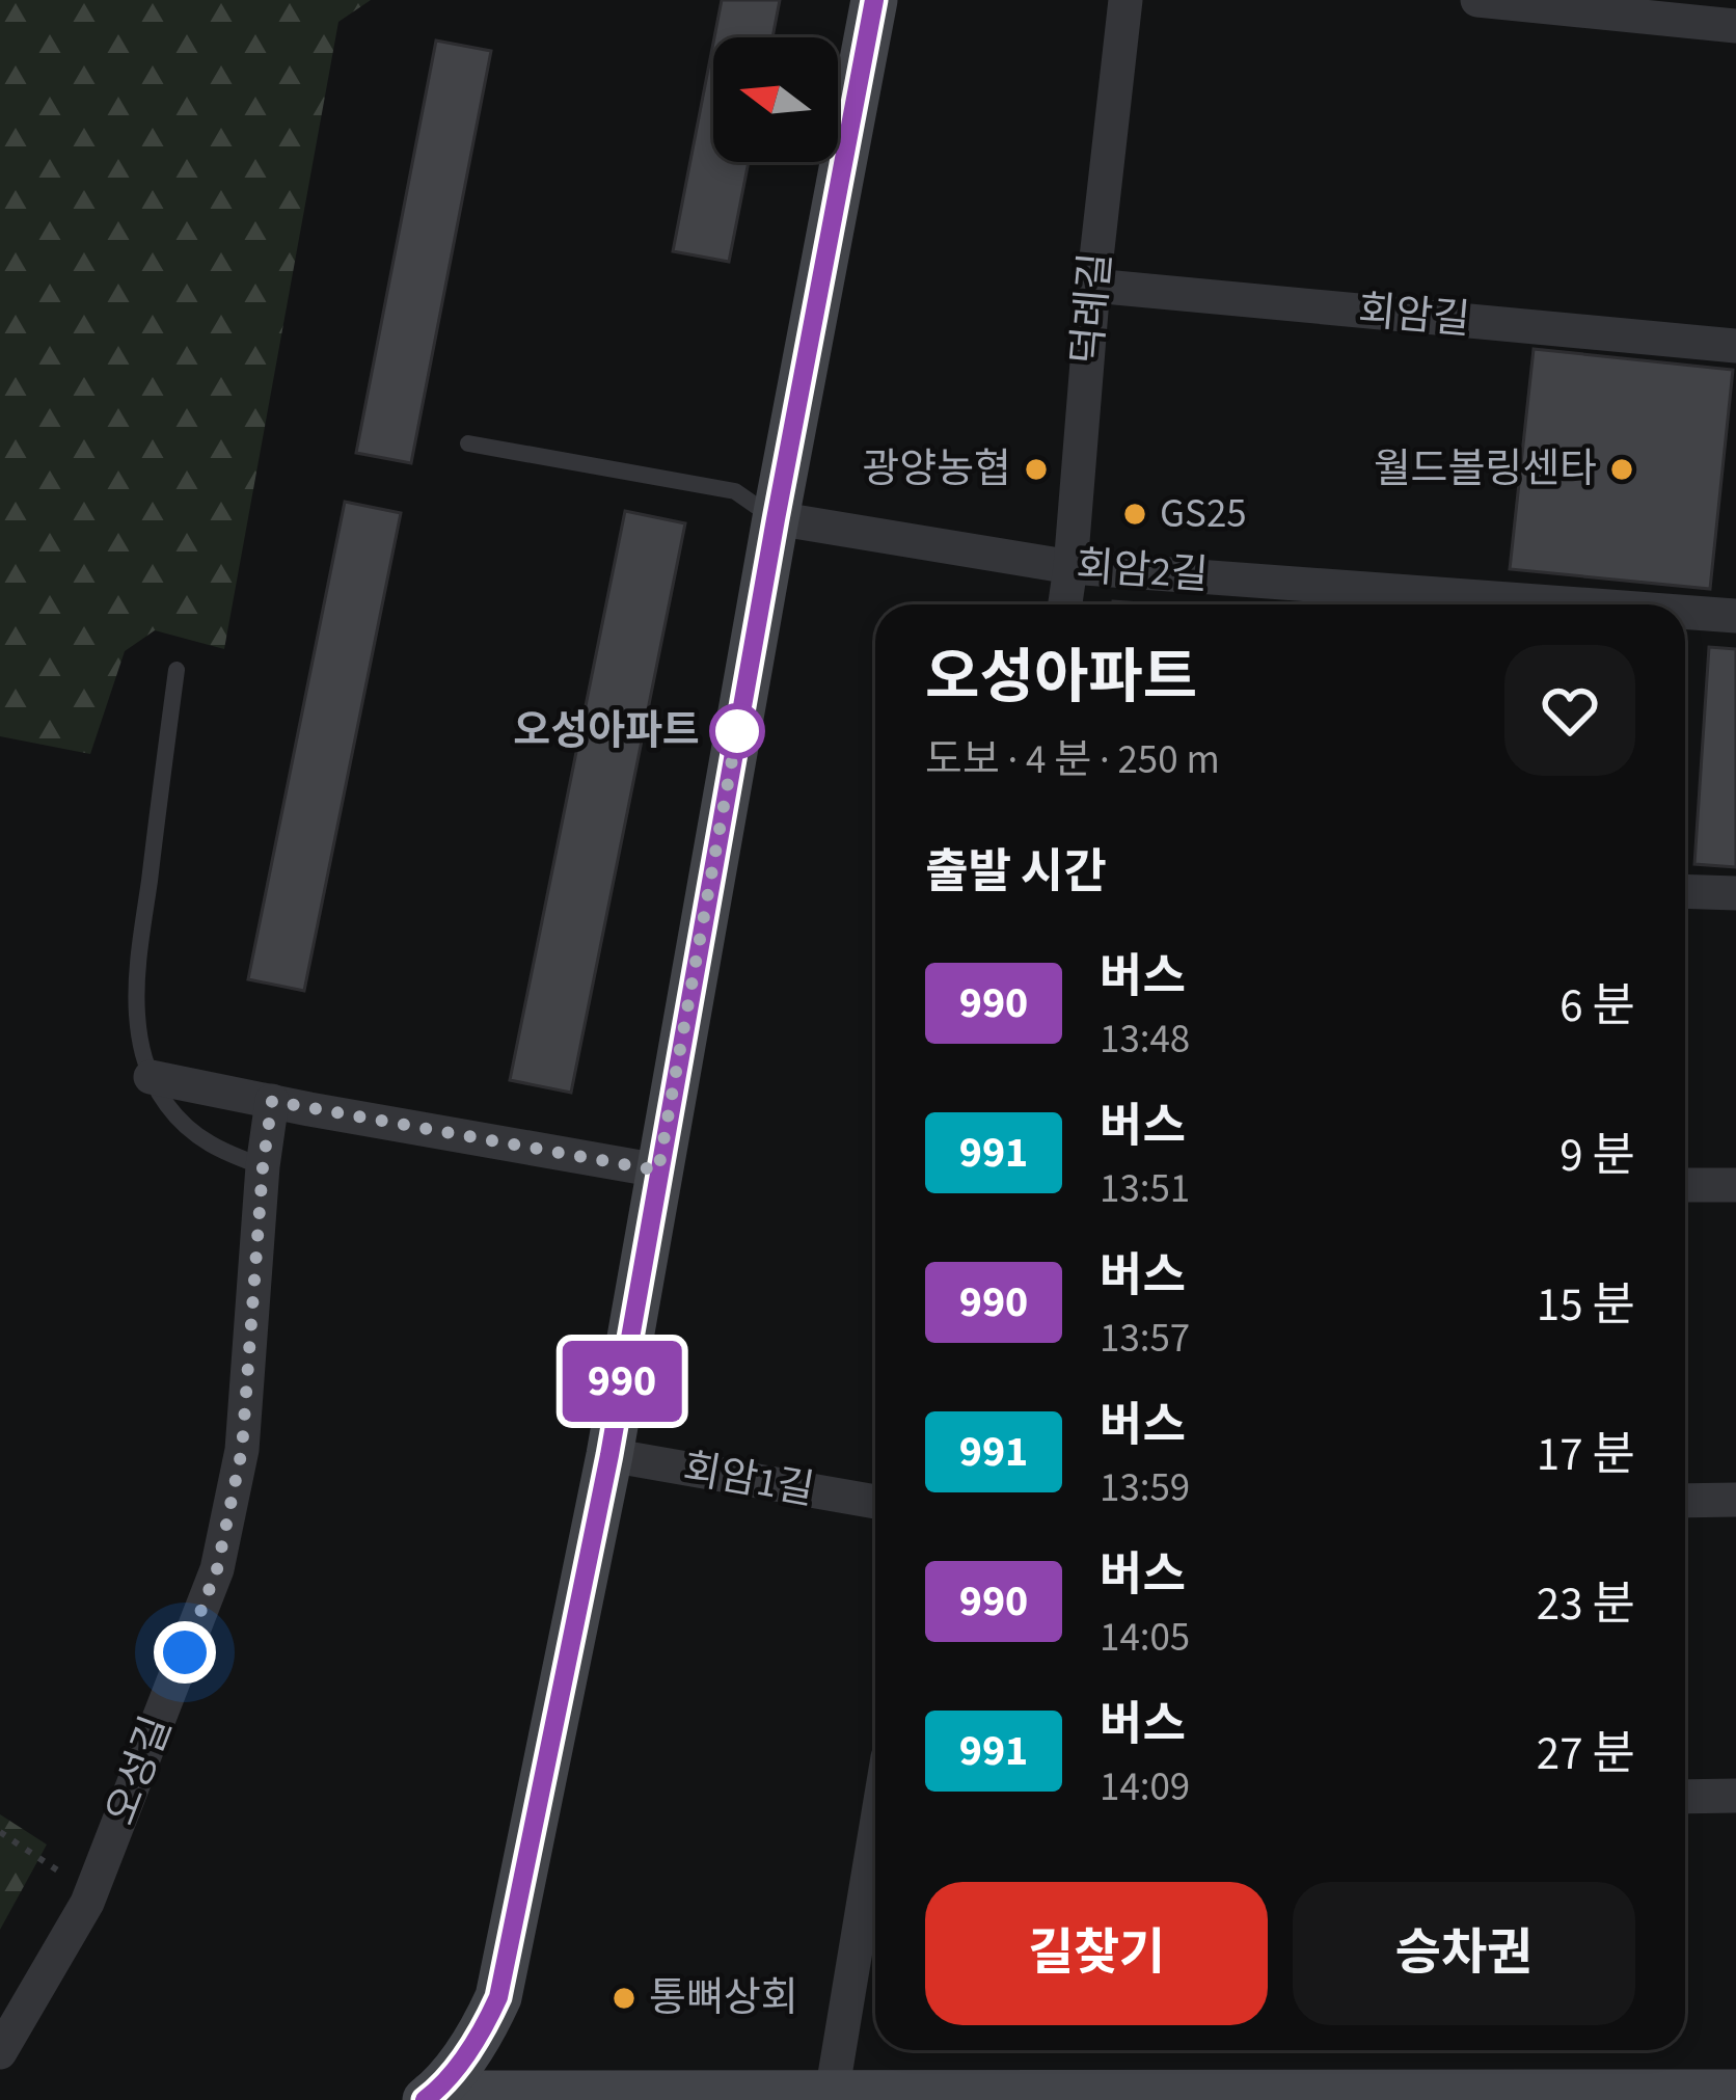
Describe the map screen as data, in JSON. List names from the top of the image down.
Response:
{
  "streets": {
    "street": [
      "덕례길",
      "회암길",
      "회암2길",
      "회암1길",
      "오성길"
    ]
  },
  "crossings": [
    ["덕례길", "회암길"],
    ["덕례길", "회암2길"]
  ],
  "places": [
    "광양농협",
    "월드볼링센타",
    "GS25",
    "오성아파트",
    "통뼈상회"
  ],
  "lines": ["bus line 990"],
  "north": "left",
  "page": {
    "on_map": "990",
    "heading": [
      ["오성아파트", "도보 · 4 분 · 250 m"],
      "출발 시간"
    ],
    "list": [
      {
        "mark": "990",
        "name": "버스",
        "note": "13:48",
        "value": "6 분"
      },
      {
        "mark": "991",
        "name": "버스",
        "note": "13:51",
        "value": "9 분"
      },
      {
        "mark": "990",
        "name": "버스",
        "note": "13:57",
        "value": "15 분"
      },
      {
        "mark": "991",
        "name": "버스",
        "note": "13:59",
        "value": "17 분"
      },
      {
        "mark": "990",
        "name": "버스",
        "note": "14:05",
        "value": "23 분"
      },
      {
        "mark": "991",
        "name": "버스",
        "note": "14:09",
        "value": "27 분"
      }
    ],
    "buttons": ["길찾기", "승차권"]
  }
}
